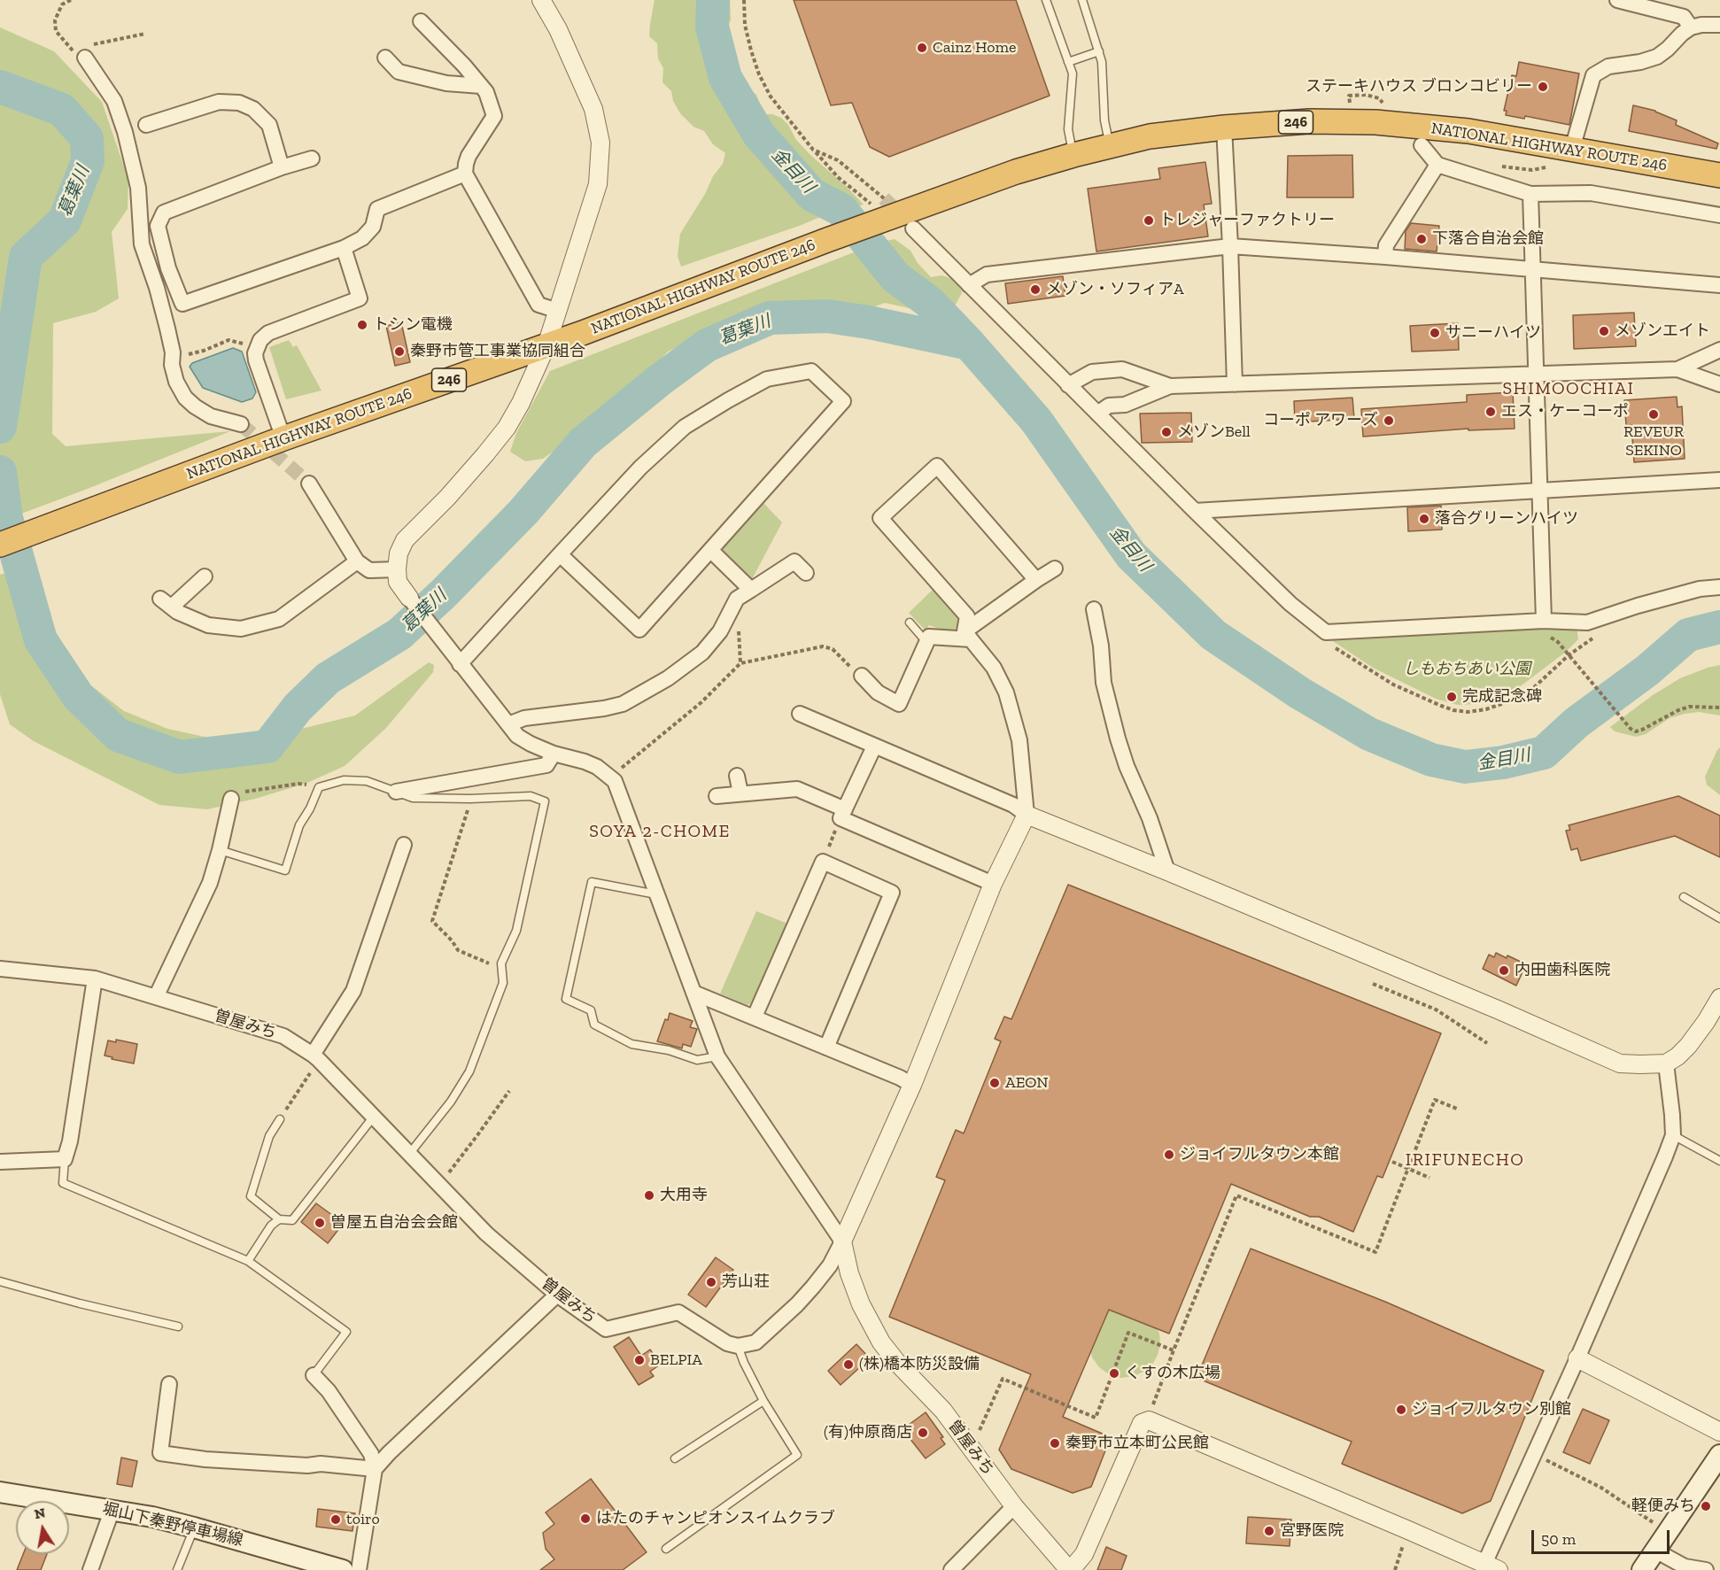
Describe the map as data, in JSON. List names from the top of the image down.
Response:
{
  "streets": {
    "highway": ["246", "NATIONAL HIGHWAY ROUTE 246"],
    "main road": ["堀山下秦野停車場線"],
    "street": ["曽屋みち"]
  },
  "districts": ["SHIMOOCHIAI", "SOYA 2-CHOME", "IRIFUNECHO"],
  "water": ["金目川", "葛葉川"],
  "parks": ["しもおちあい公園"],
  "places": [
    "Cainz Home",
    "ステーキハウス ブロンコビリー",
    "トレジャーファクトリー",
    "下落合自治会館",
    "メゾン・ソフィアA",
    "トシン電機",
    "メゾンエイト",
    "サニーハイツ",
    "秦野市管工事業協同組合",
    "エス・ケーコーポ",
    "REVEUR SEKINO",
    "コーポ アワーズ",
    "メゾンBell",
    "落合グリーンハイツ",
    "完成記念碑",
    "内田歯科医院",
    "AEON",
    "ジョイフルタウン本館",
    "大用寺",
    "曽屋五自治会会館",
    "芳山荘",
    "BELPIA",
    "(株)橋本防災設備",
    "くすの木広場",
    "ジョイフルタウン別館",
    "(有)仲原商店",
    "秦野市立本町公民館",
    "軽便みち",
    "はたのチャンピオンスイムクラブ",
    "toiro",
    "宮野医院"
  ],
  "scale_bar": "50 m",
  "north": "top"
}
